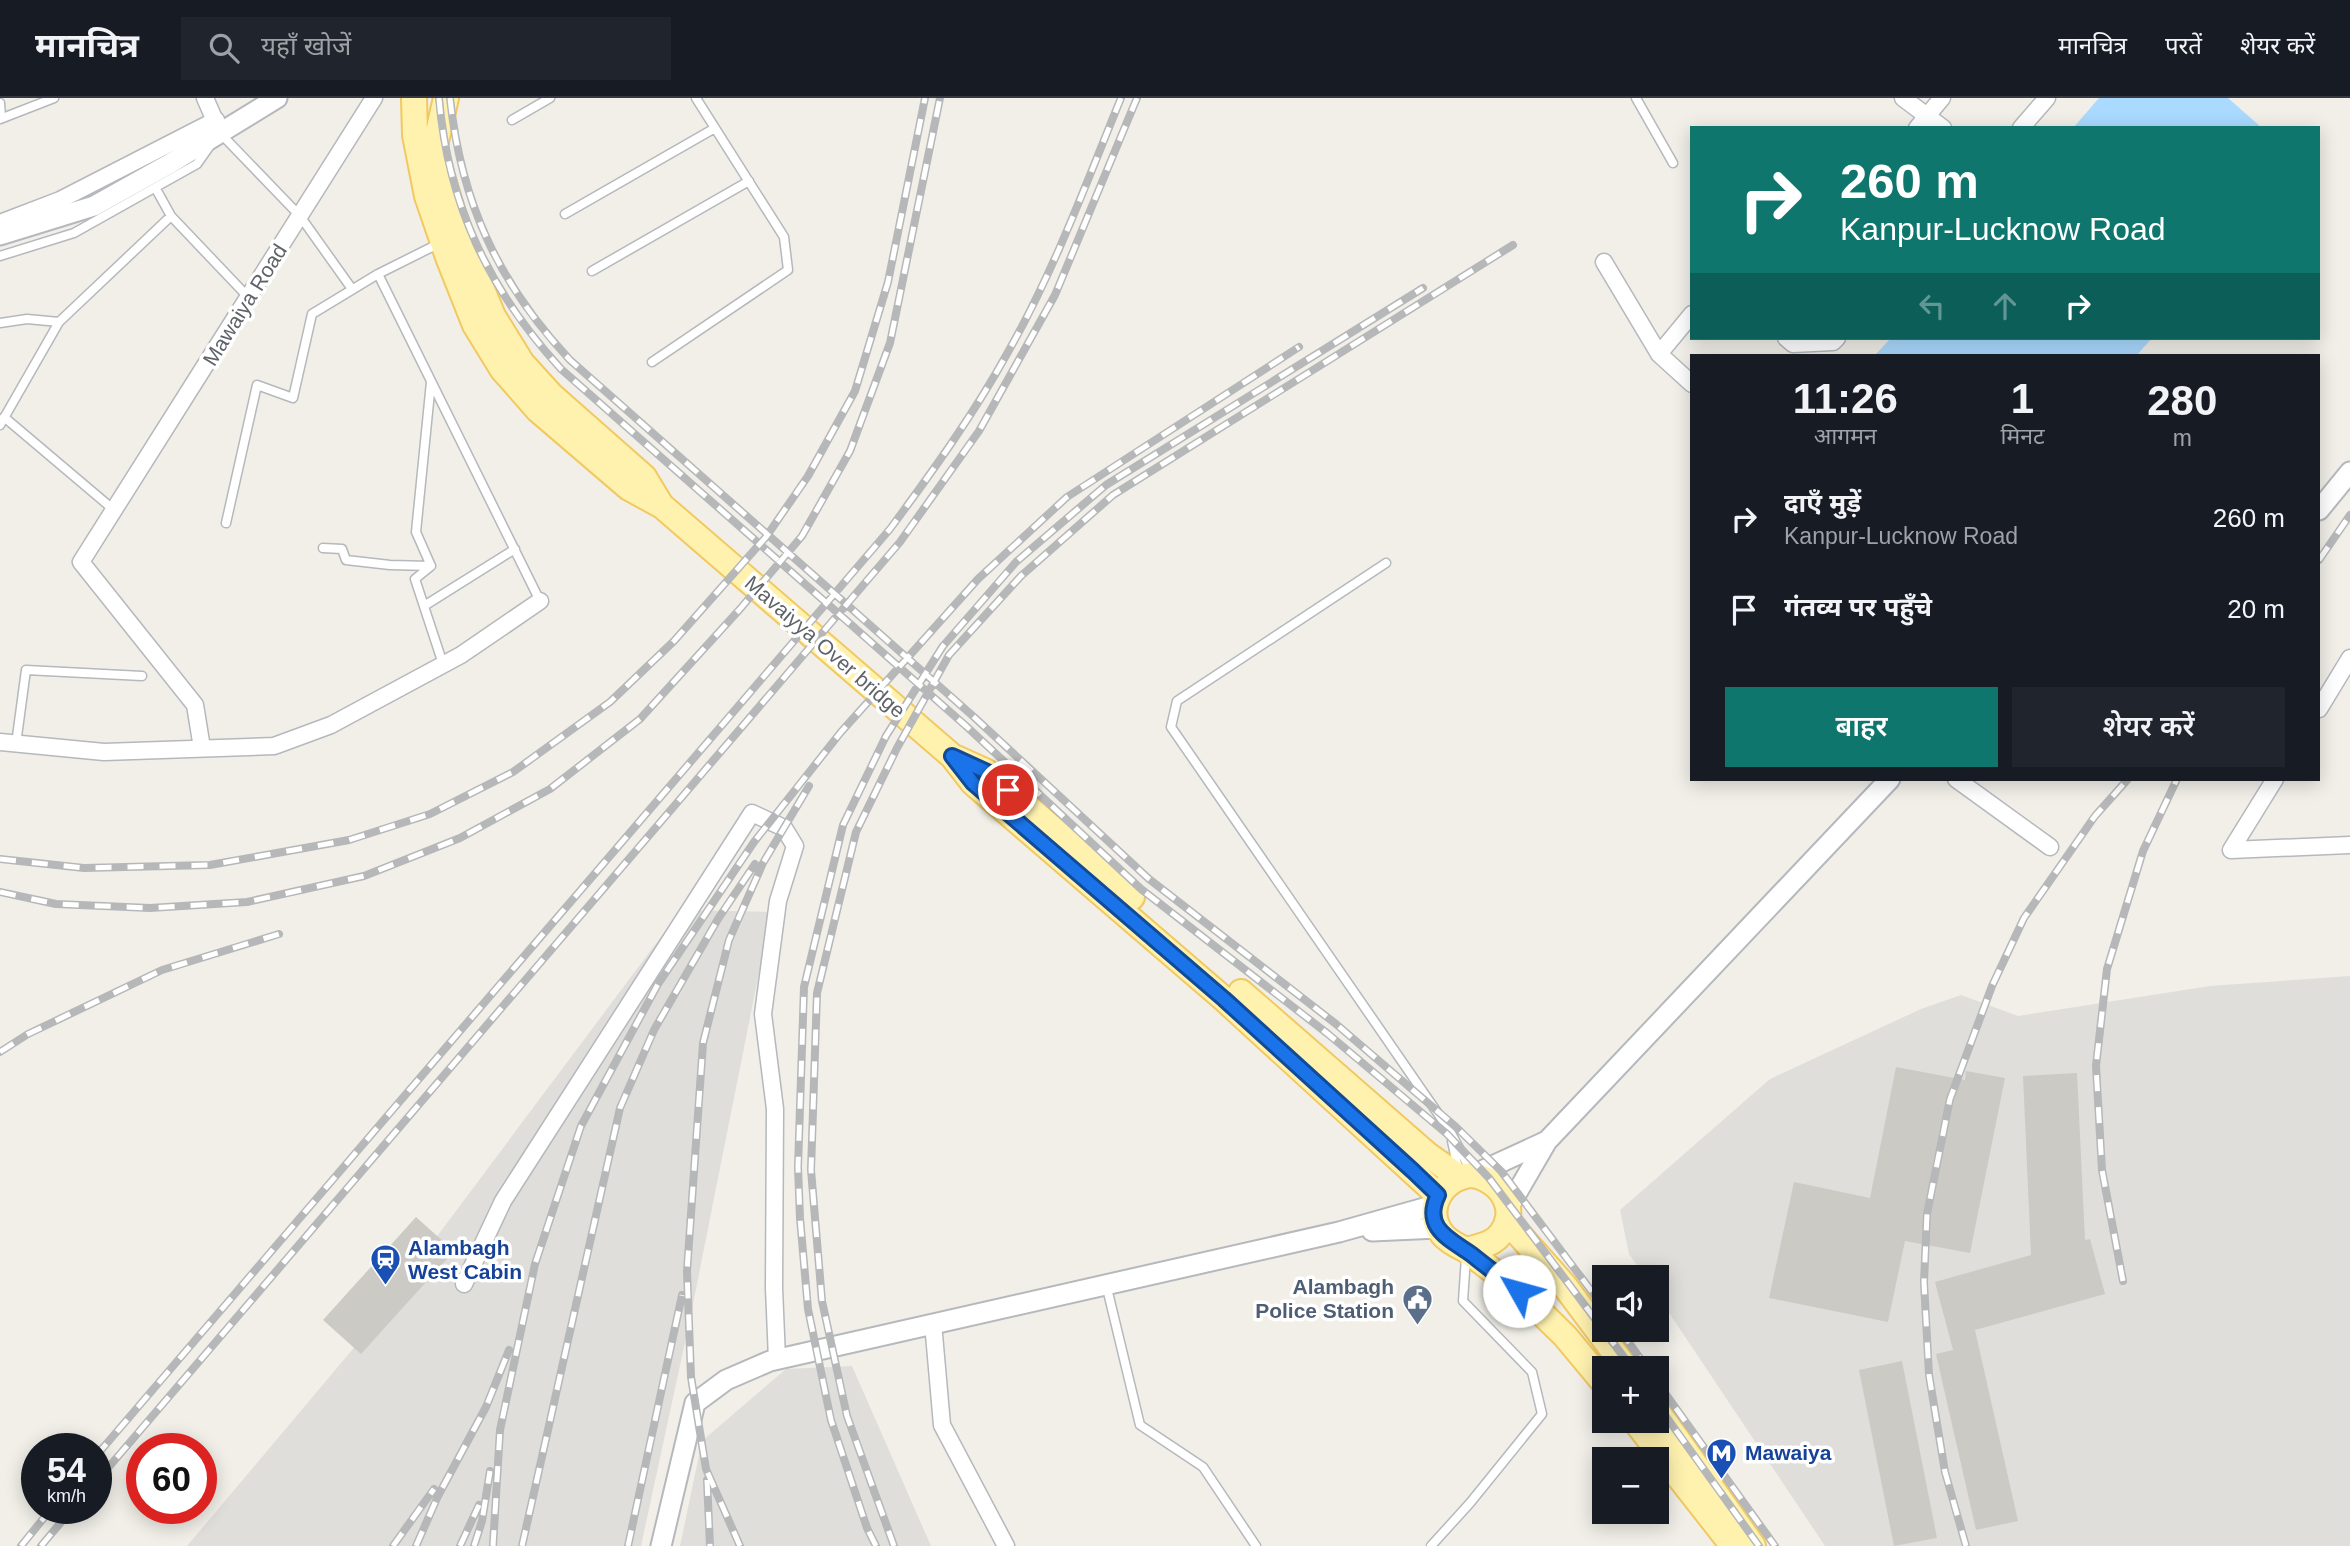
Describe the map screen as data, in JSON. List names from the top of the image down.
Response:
{
  "streets": {
    "main road": ["Mavaiyya Over bridge"],
    "street": ["Mawaiya Road"]
  },
  "places": {
    "station": ["Alambagh West Cabin"],
    "public building": ["Alambagh Police Station"],
    "metro station": ["Mawaiya"]
  },
  "page": {
    "header": "मानचित्र",
    "search": "यहाँ खोजें",
    "nav": ["मानचित्र", "परतें", "शेयर करें"],
    "turn": ["260 m", "Kanpur-Lucknow Road"],
    "eta": [
      "11:26",
      "आगमन",
      "1",
      "मिनट",
      "280",
      "m"
    ],
    "list": [
      {
        "name": "दाएँ मुड़ें",
        "note": "Kanpur-Lucknow Road",
        "value": "260 m"
      },
      {
        "name": "गंतव्य पर पहुँचे",
        "value": "20 m"
      }
    ],
    "buttons": ["बाहर", "शेयर करें"],
    "map_buttons": ["+", "−"],
    "speed": "54 km/h",
    "limit": "60"
  }
}
